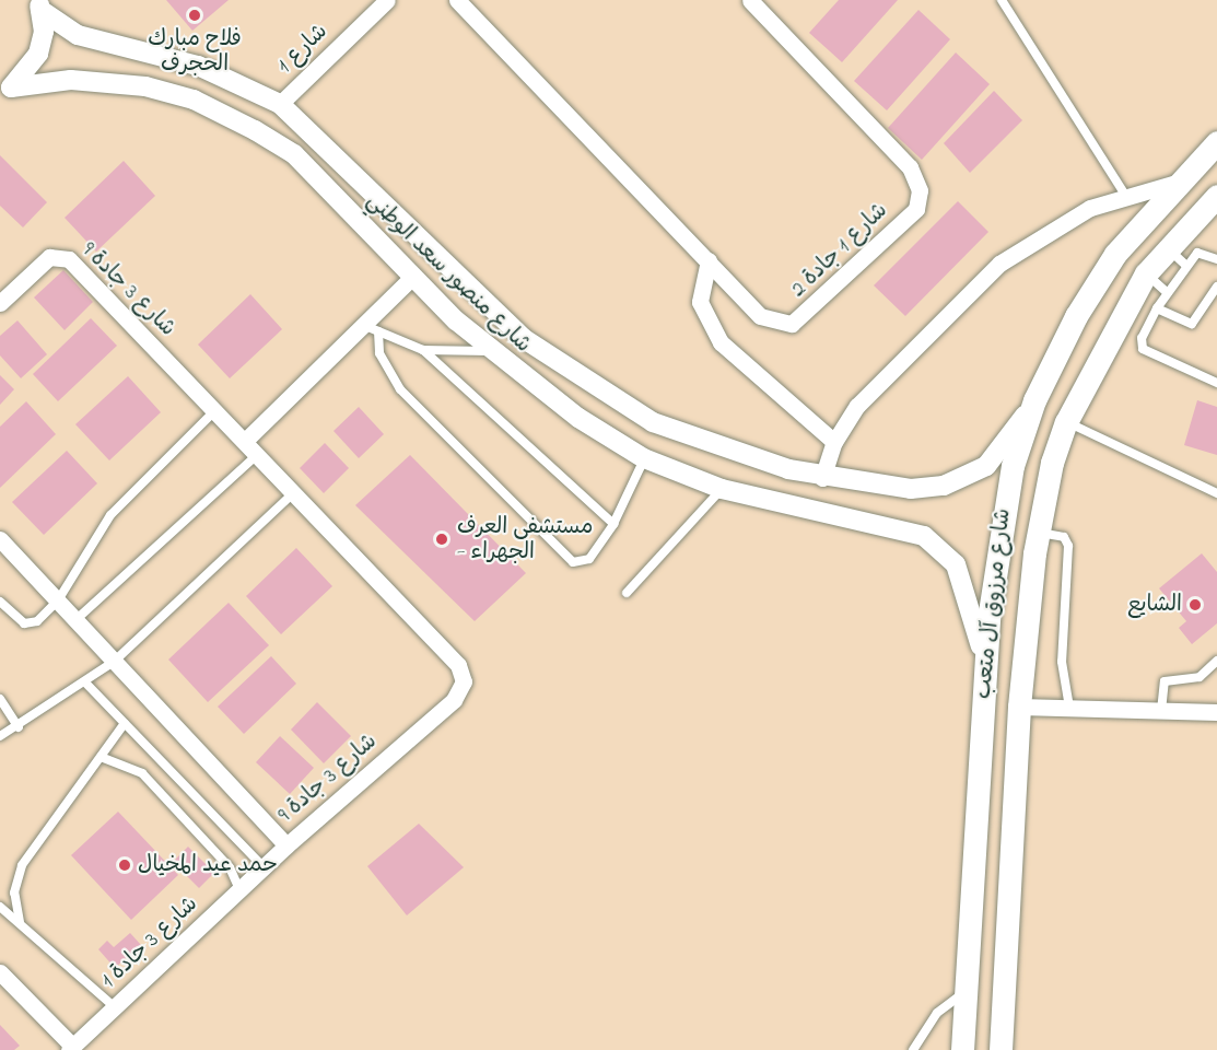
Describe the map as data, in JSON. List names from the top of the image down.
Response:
{
  "streets": {
    "main road": ["شارع مرزوق آل متعب"],
    "street": [
      "شارع 1",
      "شارع 1 جادة 2",
      "شارع منصور سعد الوطني",
      "شارع 3 جادة 9",
      "شارع 3 جادة 1"
    ]
  },
  "crossings": [
    ["شارع 1", "شارع منصور سعد الوطني"],
    ["شارع منصور سعد الوطني", "شارع مرزوق آل متعب"],
    ["شارع 3 جادة 9", "شارع 3 جادة 1"]
  ],
  "places": [
    "فلاح مبارك الحجرف",
    "مستشفى العرف - الجهراء",
    "الشايع",
    "حمد عيد المخيال"
  ]
}
